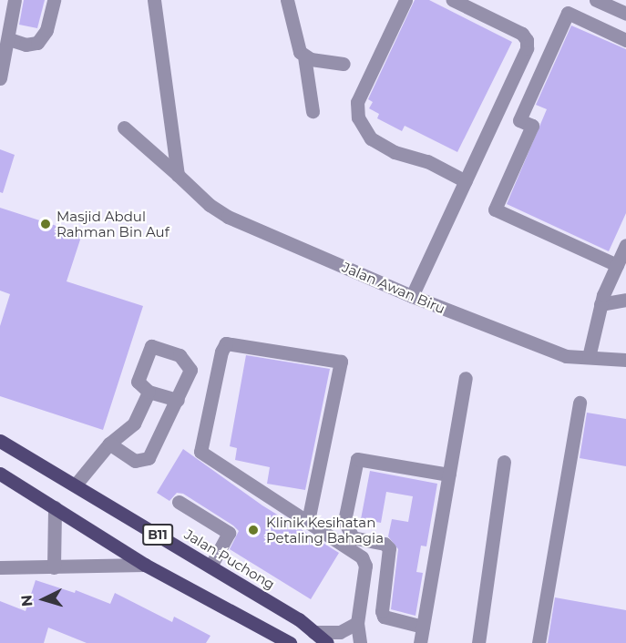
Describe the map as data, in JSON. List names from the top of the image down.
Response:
{
  "streets": {
    "main road": ["B11", "Jalan Puchong"],
    "street": ["Jalan Awan Biru"]
  },
  "places": ["Masjid Abdul Rahman Bin Auf", "Klinik Kesihatan Petaling Bahagia"],
  "north": "left"
}
